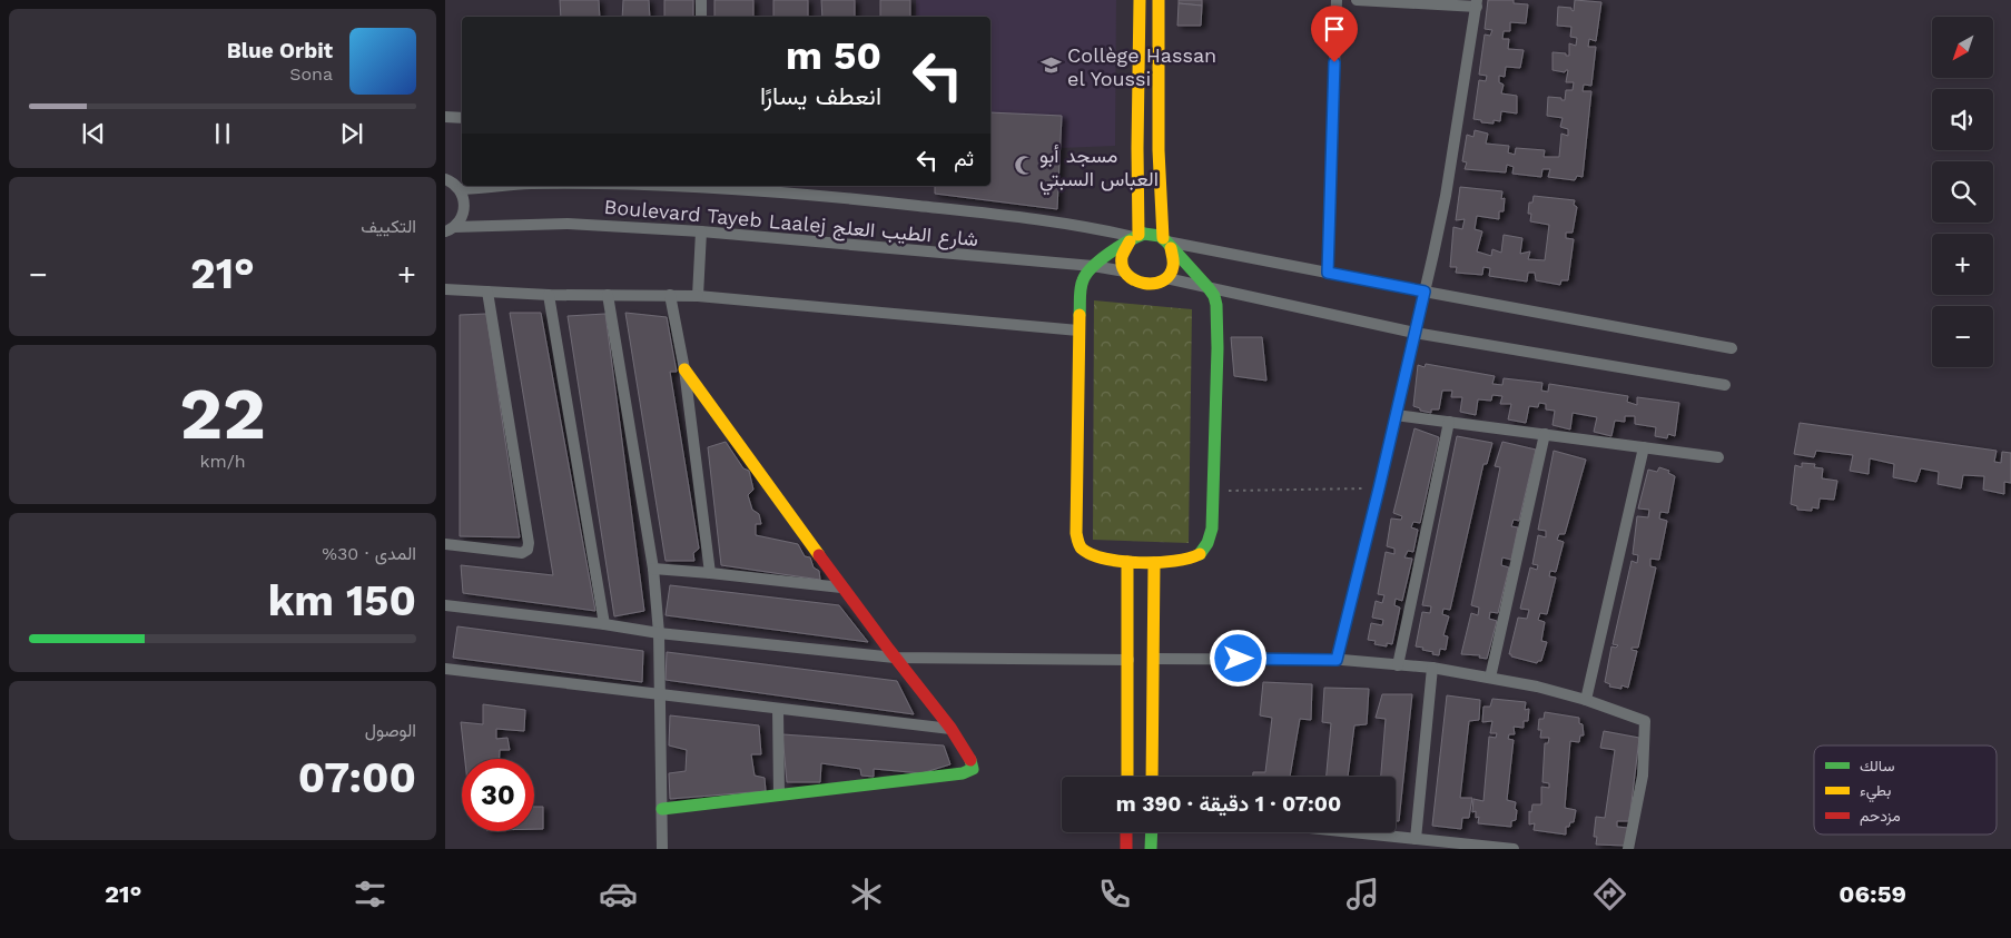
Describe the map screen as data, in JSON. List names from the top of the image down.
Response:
{
  "streets": {
    "street": ["Boulevard Tayeb Laalej شارع الطيب العلج"]
  },
  "places": {
    "school or university": ["Collège Hassan el Youssi"],
    "mosque": ["مسجد أبو العباس السبتي"]
  },
  "legend": ["سالك", "بطيء", "مزدحم"],
  "north": "bottom left",
  "page": {
    "map_buttons": ["+", "−"],
    "turn": ["50 m", "انعطف يسارًا"],
    "song": ["Blue Orbit", "Sona"],
    "then": "ثم",
    "tile": [
      "التكييف",
      ["22", "km/h"],
      ["المدى · 30%", "150 km"],
      ["الوصول", "07:00"]
    ],
    "heat": ["−", "21°", "+"],
    "limit": "30",
    "trip": "07:00 · 1 دقيقة · 390 m",
    "tabs": ["06:59", "21°"]
  }
}
